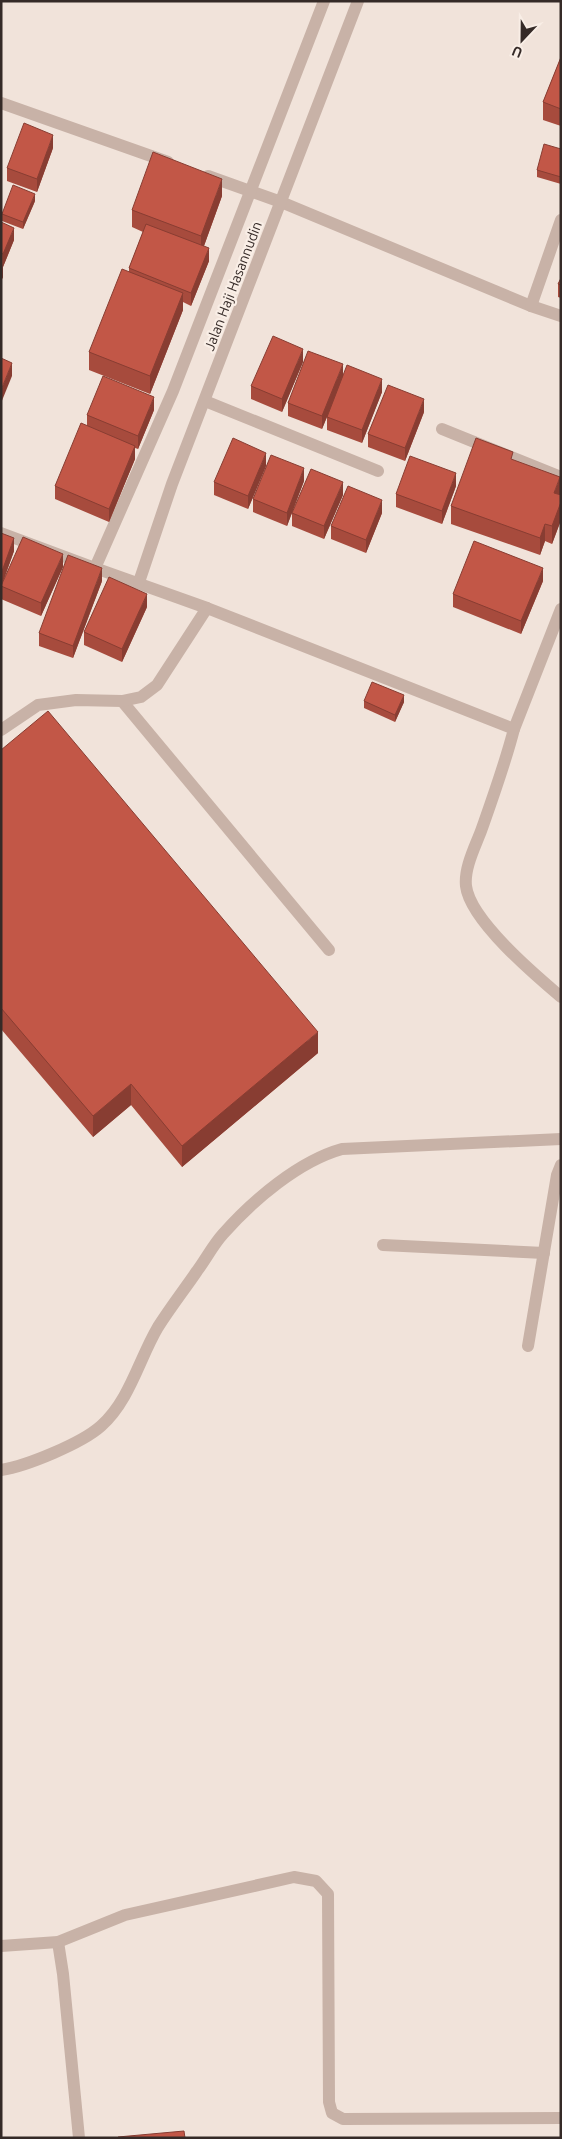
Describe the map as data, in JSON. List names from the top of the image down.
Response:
{
  "streets": {
    "street": ["Jalan Haji Hasannudin"]
  },
  "north": "bottom"
}
